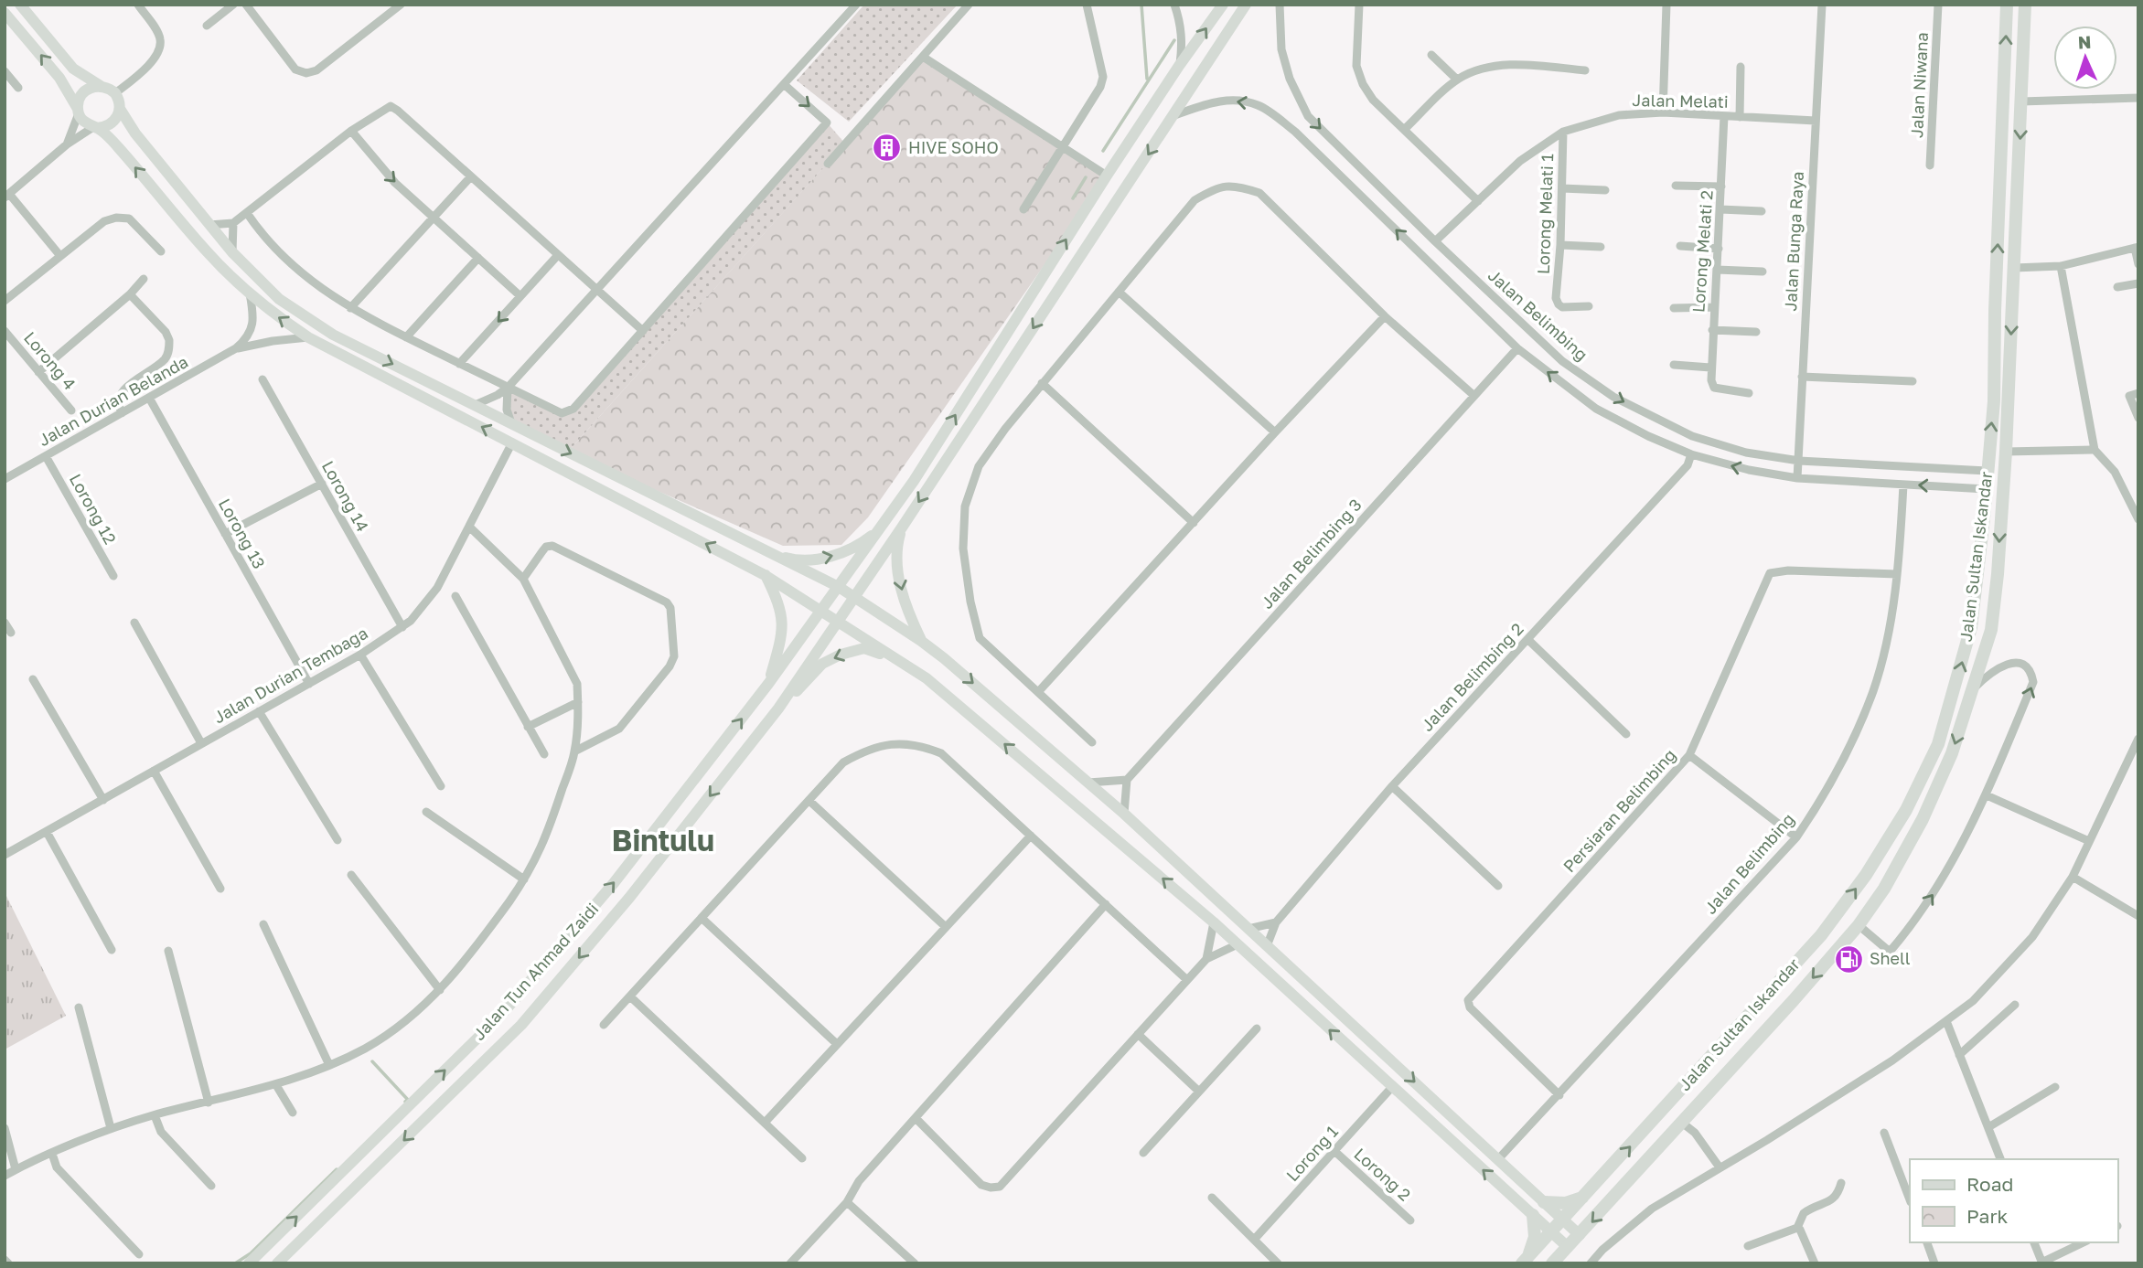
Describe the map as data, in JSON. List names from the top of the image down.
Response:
{
  "streets": {
    "main road": ["Jalan Sultan Iskandar"],
    "street": [
      "Jalan Niwana",
      "Jalan Melati",
      "Lorong Melati 1",
      "Jalan Bunga Raya",
      "Lorong Melati 2",
      "Jalan Belimbing",
      "Lorong 4",
      "Jalan Durian Belanda",
      "Lorong 14",
      "Lorong 12",
      "Lorong 13",
      "Jalan Belimbing 3",
      "Jalan Durian Tembaga",
      "Jalan Belimbing 2",
      "Persiaran Belimbing",
      "Jalan Tun Ahmad Zaidi",
      "Lorong 1",
      "Lorong 2"
    ]
  },
  "crossings": [
    ["Jalan Melati", "Lorong Melati 1"],
    ["Jalan Melati", "Jalan Bunga Raya"],
    ["Jalan Melati", "Lorong Melati 2"],
    ["Jalan Melati", "Jalan Belimbing"],
    ["Jalan Bunga Raya", "Jalan Belimbing"],
    ["Jalan Belimbing", "Jalan Sultan Iskandar"],
    ["Jalan Belimbing", "Persiaran Belimbing"],
    ["Jalan Durian Belanda", "Lorong 12"],
    ["Jalan Durian Belanda", "Lorong 13"],
    ["Lorong 14", "Jalan Durian Tembaga"],
    ["Lorong 13", "Jalan Durian Tembaga"],
    ["Lorong 1", "Lorong 2"]
  ],
  "districts": ["Bintulu"],
  "places": {
    "building": ["HIVE SOHO"],
    "fuel station": ["Shell"]
  },
  "legend": ["Road", "Park"],
  "north": "top"
}
